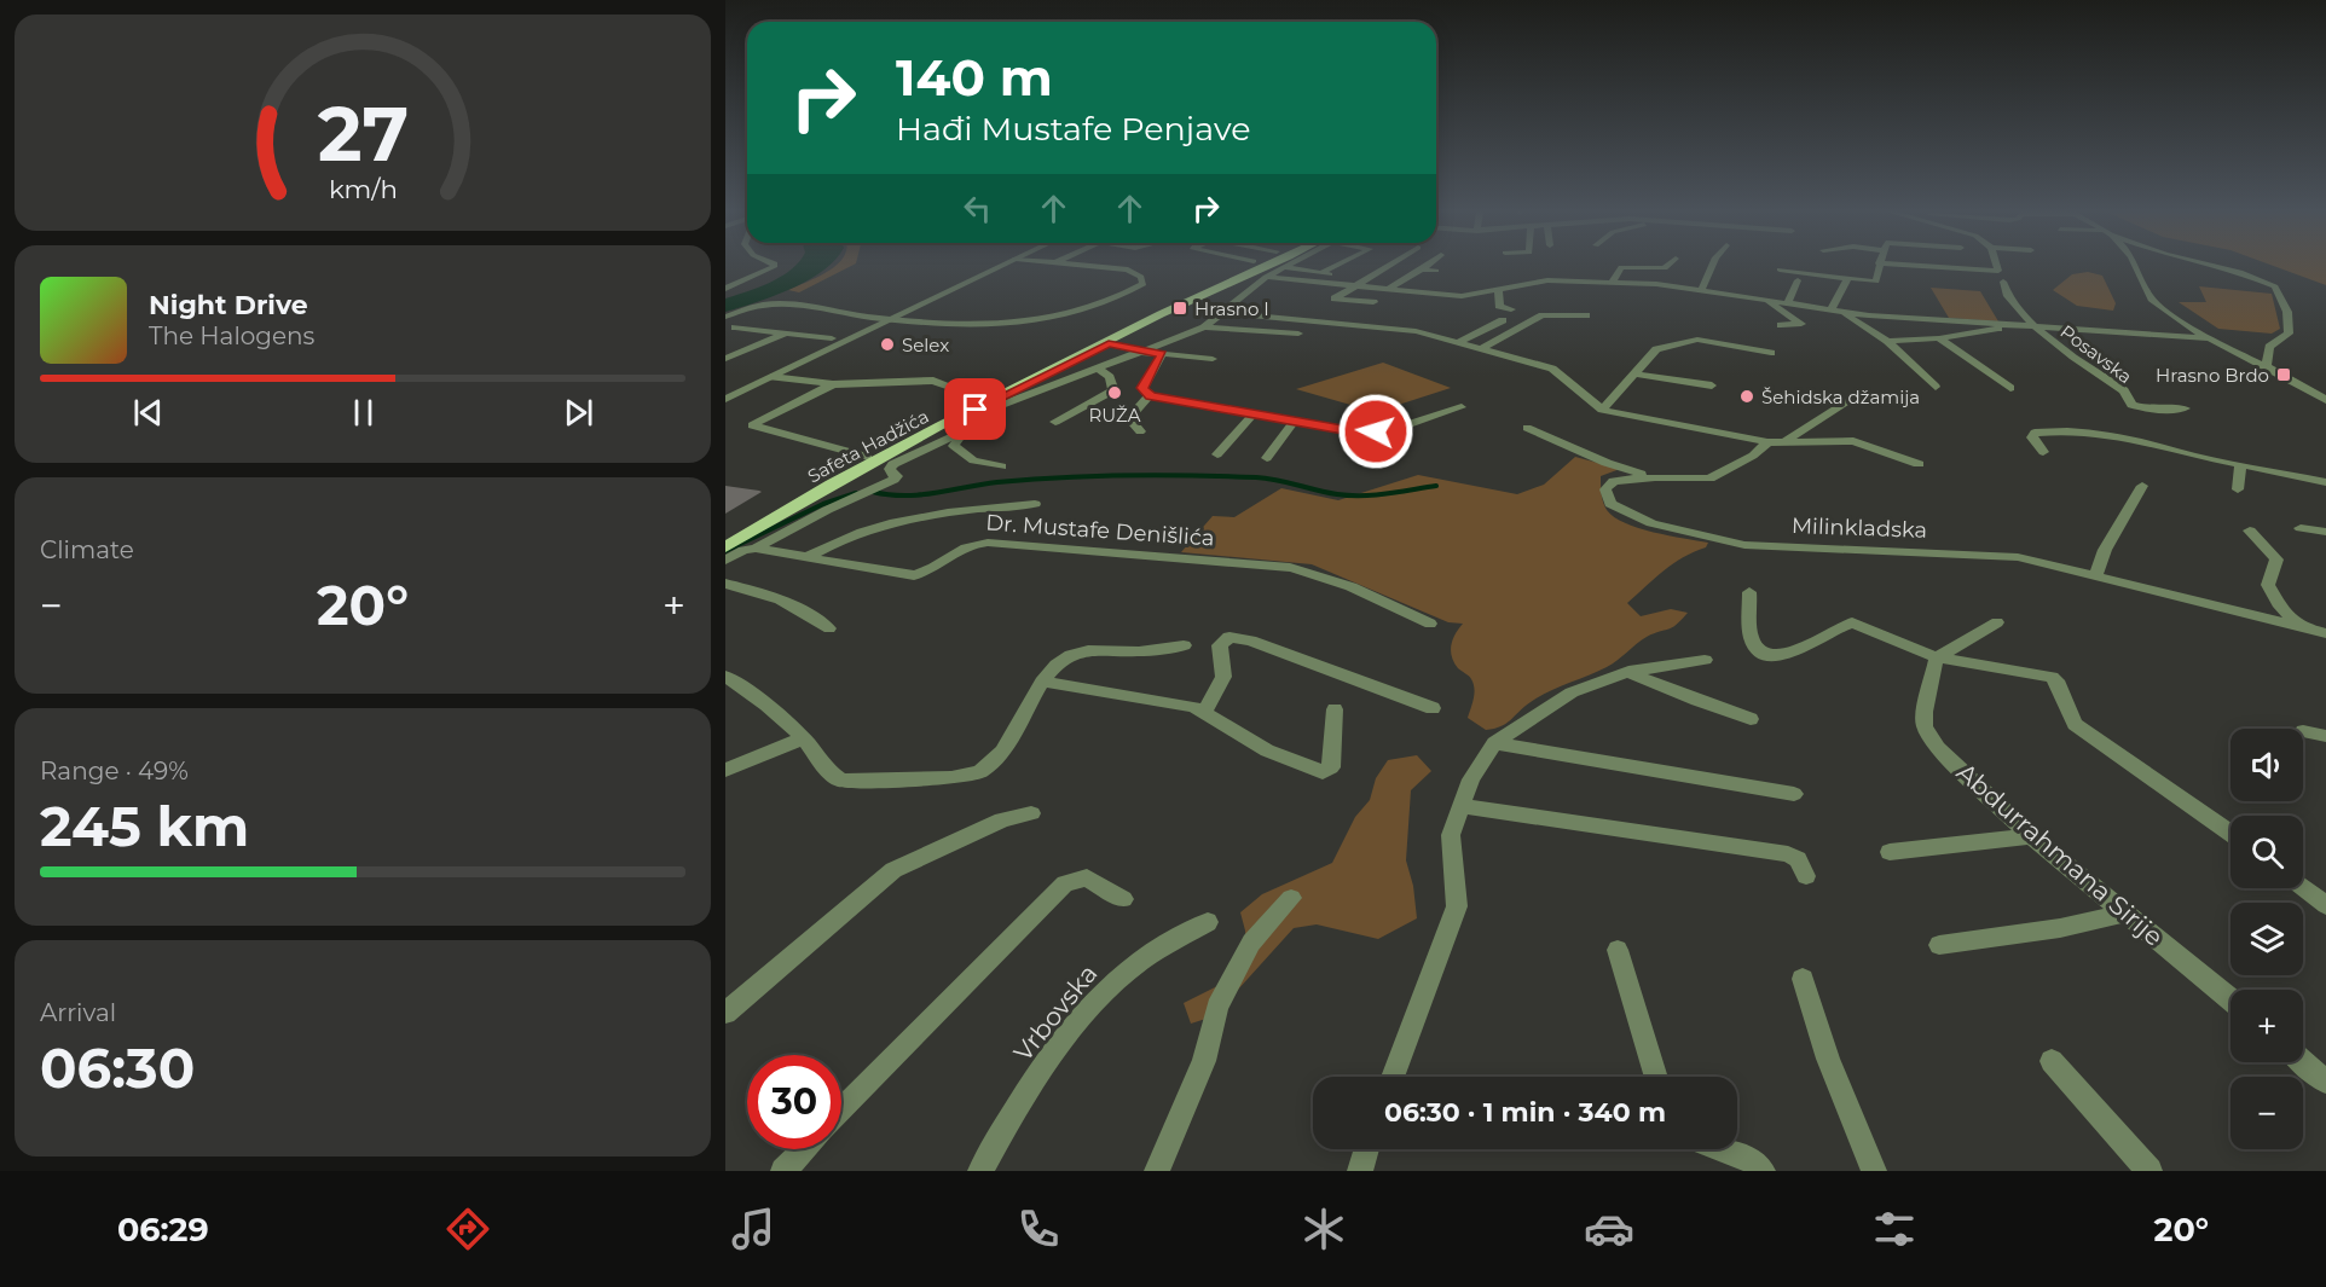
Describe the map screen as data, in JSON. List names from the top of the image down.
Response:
{
  "streets": {
    "main road": ["Safeta Hadžića"],
    "street": [
      "Posavska",
      "Milinkladska",
      "Dr. Mustafe Denišlića",
      "Abdurrahmana Sirije",
      "Vrbovska"
    ]
  },
  "places": {
    "transit": ["Hrasno I", "Hrasno Brdo"],
    "other": ["Selex", "RUŽA", "Šehidska džamija"]
  },
  "page": {
    "turn": ["140 m", "Hađi Mustafe Penjave"],
    "song": ["Night Drive", "The Halogens"],
    "tile": [
      "Climate",
      ["Range · 49%", "245 km"],
      ["Arrival", "06:30"]
    ],
    "heat": ["−", "20°", "+"],
    "map_buttons": ["+", "−"],
    "limit": "30",
    "trip": "06:30 · 1 min · 340 m",
    "tabs": ["06:29", "20°"],
    "gauge": ["27", "km/h"]
  }
}
